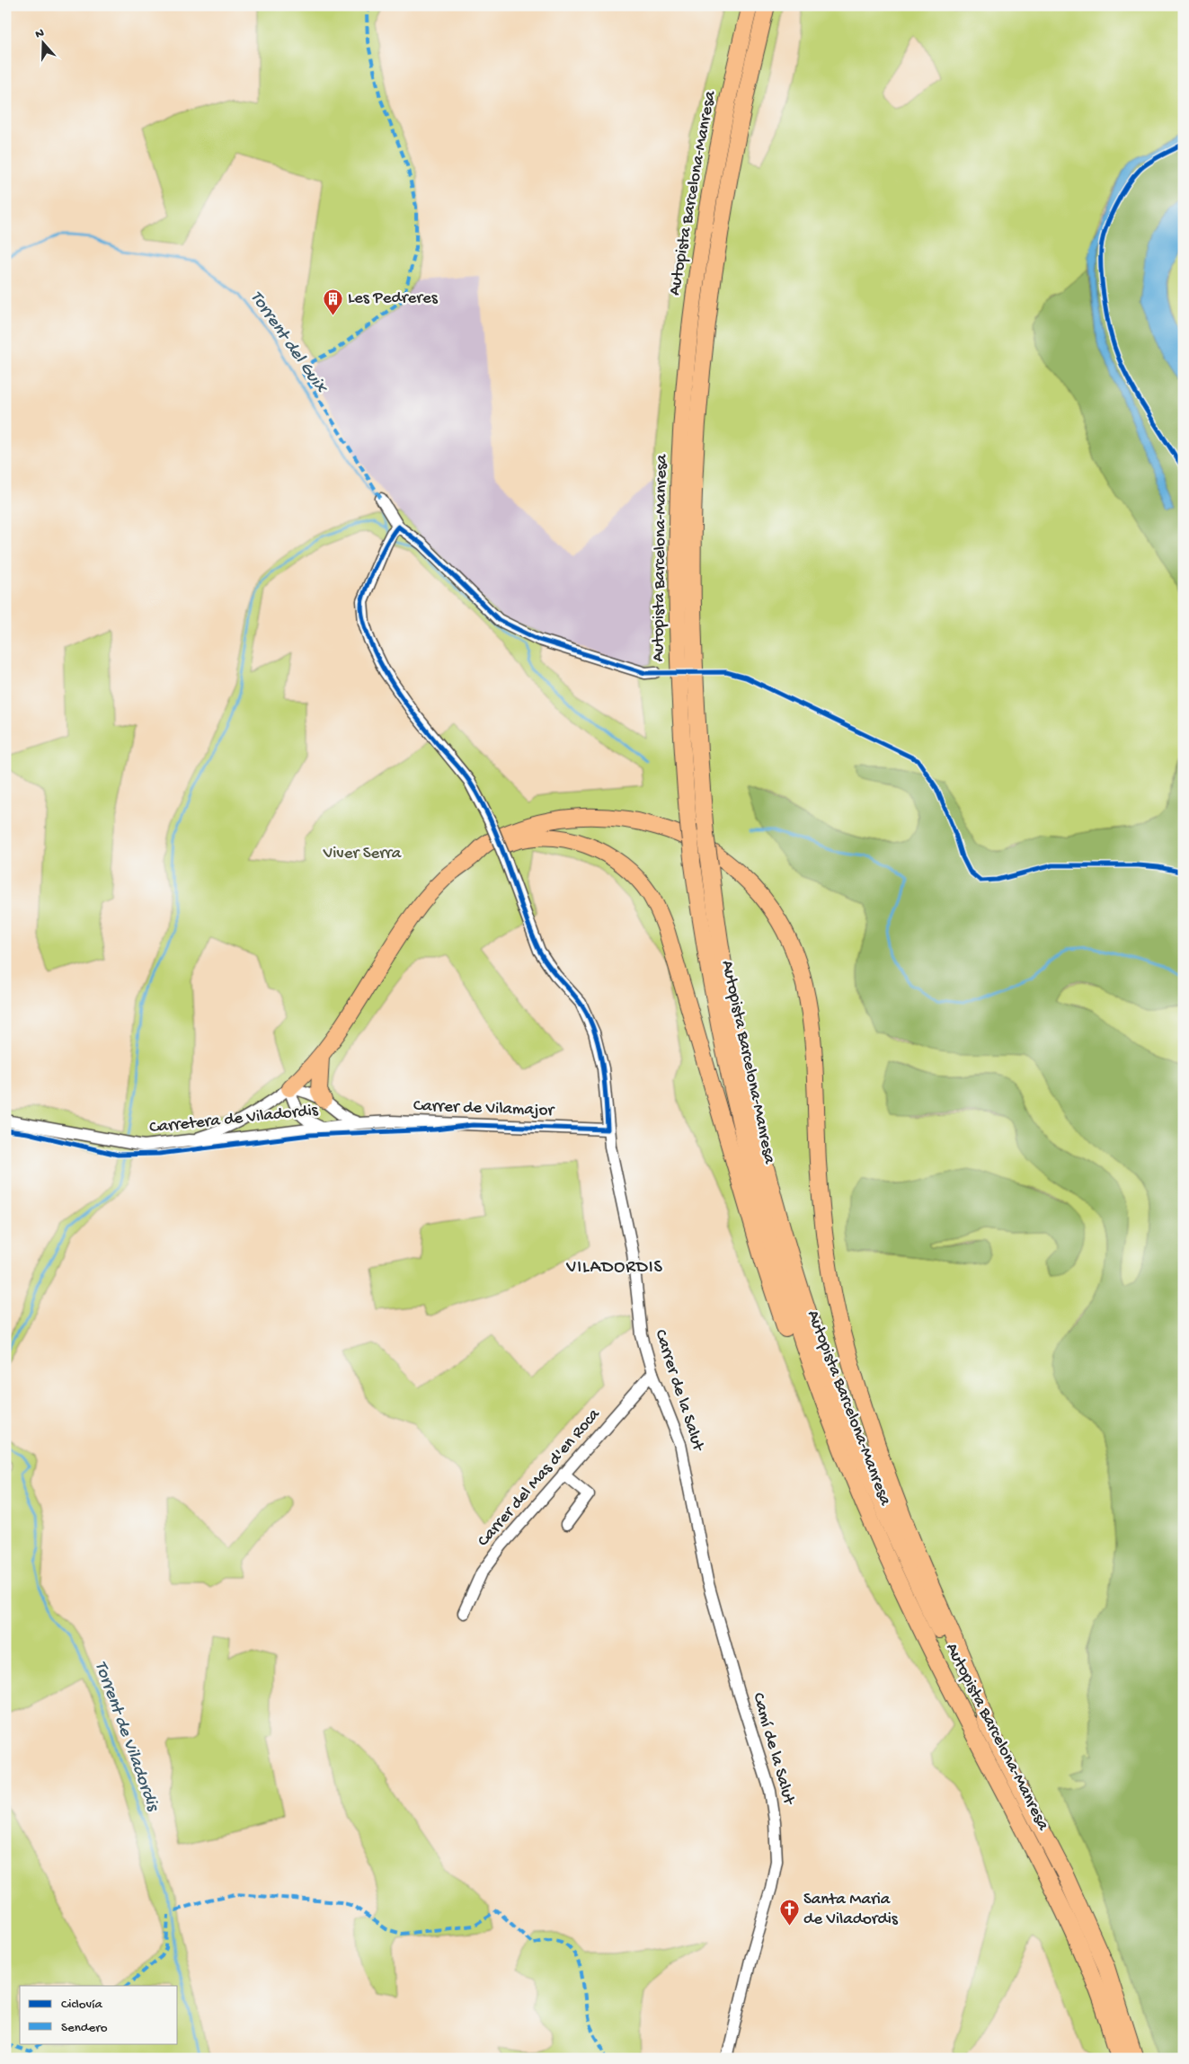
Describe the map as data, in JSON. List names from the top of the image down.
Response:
{
  "streets": {
    "highway": ["Autopista Barcelona-Manresa"],
    "street": [
      "Carrer de Vilamajor",
      "Carretera de Viladordis",
      "Carrer de la Salut",
      "Carrer del Mas d'en Roca",
      "Camí de la Salut"
    ]
  },
  "crossings": [
    ["Carrer de Vilamajor", "Carretera de Viladordis"],
    ["Carrer de Vilamajor", "Carrer de la Salut"],
    ["Carrer de la Salut", "Carrer del Mas d'en Roca"],
    ["Carrer de la Salut", "Camí de la Salut"]
  ],
  "districts": ["VILADORDIS"],
  "water": ["Torrent del Guix", "Torrent de Viladordis"],
  "parks": ["Viver Serra"],
  "places": {
    "building": ["Les Pedreres"],
    "church": ["Santa Maria de Viladordis"]
  },
  "legend": ["Ciclovía", "Sendero"],
  "north": "top"
}
